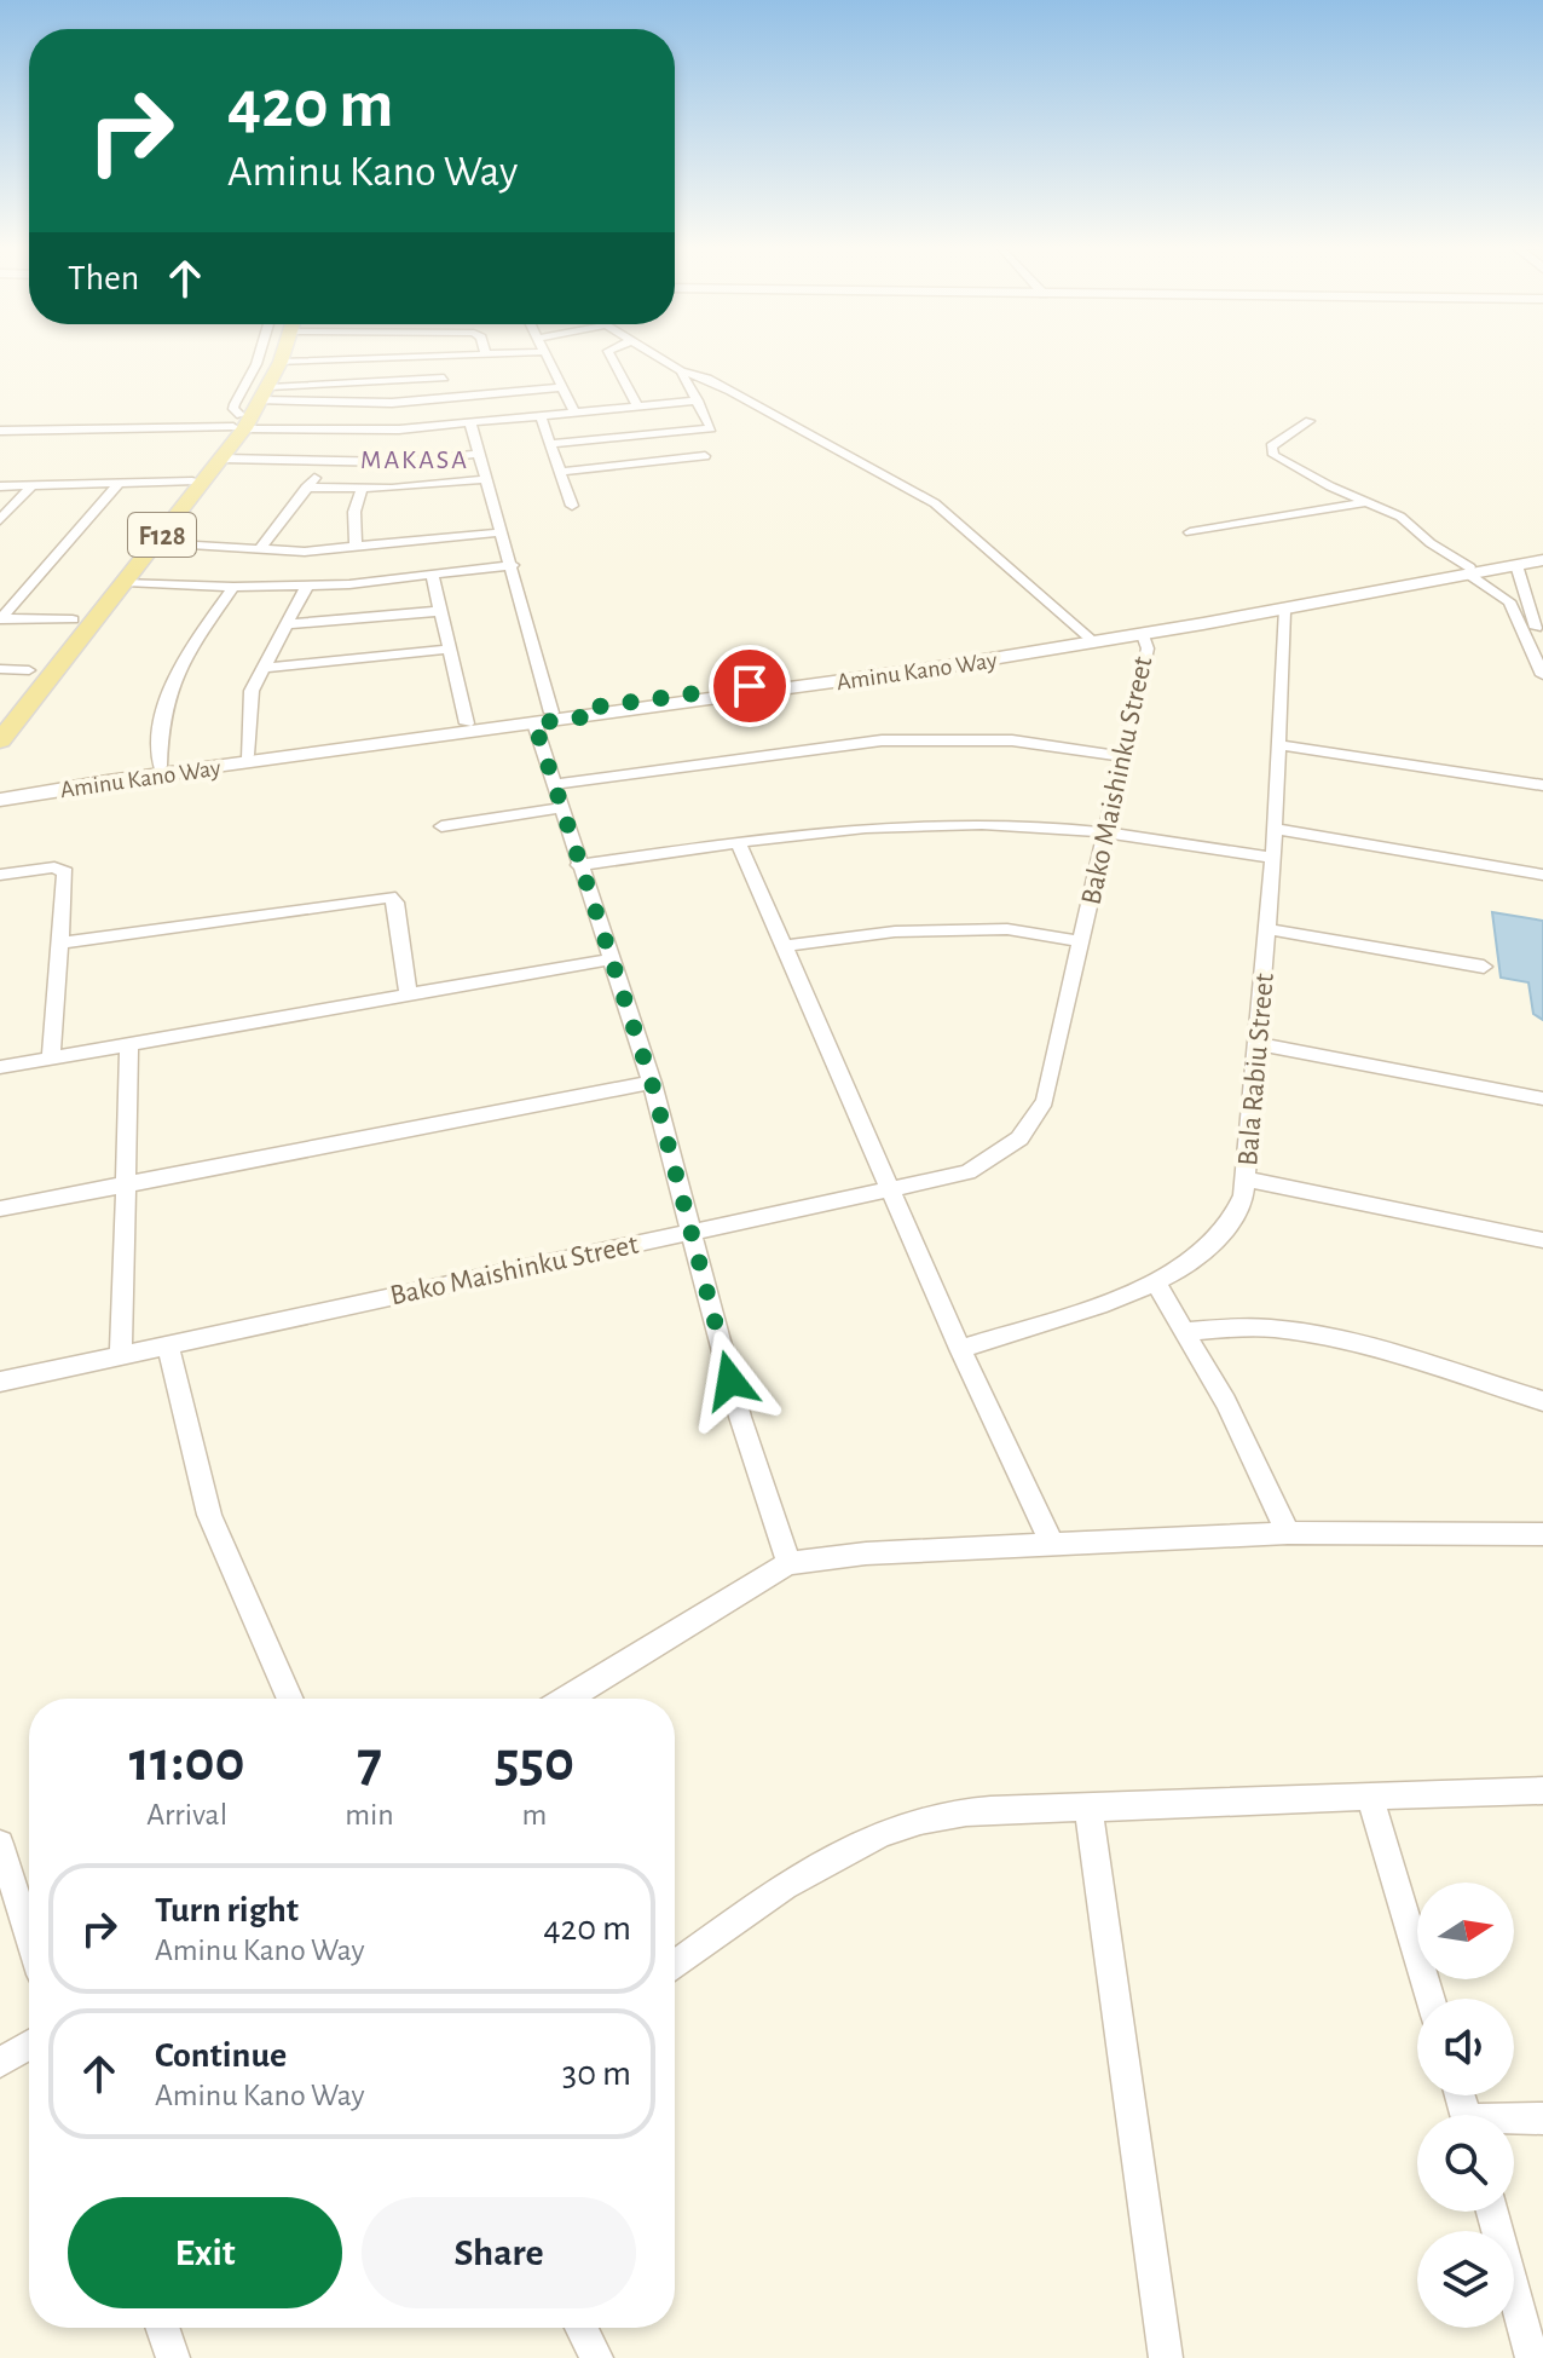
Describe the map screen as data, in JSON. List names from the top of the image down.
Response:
{
  "streets": {
    "main road": ["F128", "Aminu Kano Way"],
    "street": ["Bako Maishinku Street", "Bala Rabiu Street"]
  },
  "crossings": [
    ["Aminu Kano Way", "Bako Maishinku Street"],
    ["Aminu Kano Way", "Bala Rabiu Street"]
  ],
  "districts": ["MAKASA"],
  "north": "right",
  "page": {
    "turn": ["420 m", "Aminu Kano Way"],
    "then": "Then",
    "eta": [
      "11:00",
      "Arrival",
      "7",
      "min",
      "550",
      "m"
    ],
    "list": [
      {
        "name": "Turn right",
        "note": "Aminu Kano Way",
        "value": "420 m"
      },
      {
        "name": "Continue",
        "note": "Aminu Kano Way",
        "value": "30 m"
      }
    ],
    "buttons": ["Exit", "Share"]
  }
}
